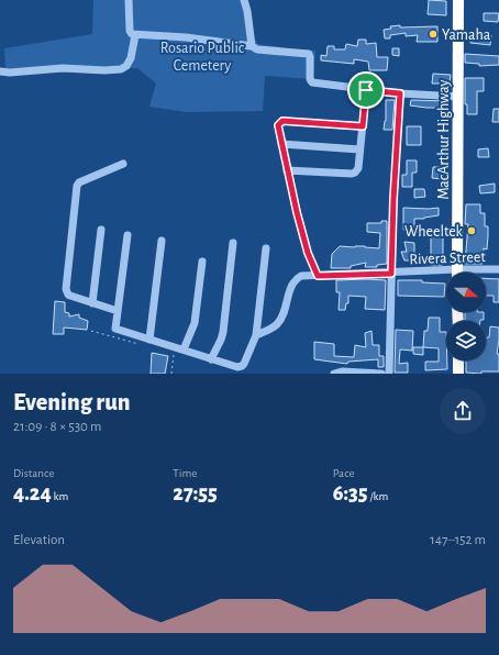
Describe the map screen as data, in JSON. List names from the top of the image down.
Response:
{
  "streets": {
    "highway": ["MacArthur Highway"],
    "street": ["Rivera Street"]
  },
  "parks": ["Rosario Public Cemetery"],
  "places": ["Yamaha", "Wheeltek"],
  "north": "right",
  "page": {
    "heading": ["Evening run", "21:09 · 8 × 530 m"],
    "stats": [
      ["Distance", "4.24 km"],
      ["Time", "27:55"],
      ["Pace", "6:35 /km"]
    ],
    "chart": ["Elevation", "147–152 m"]
  }
}
